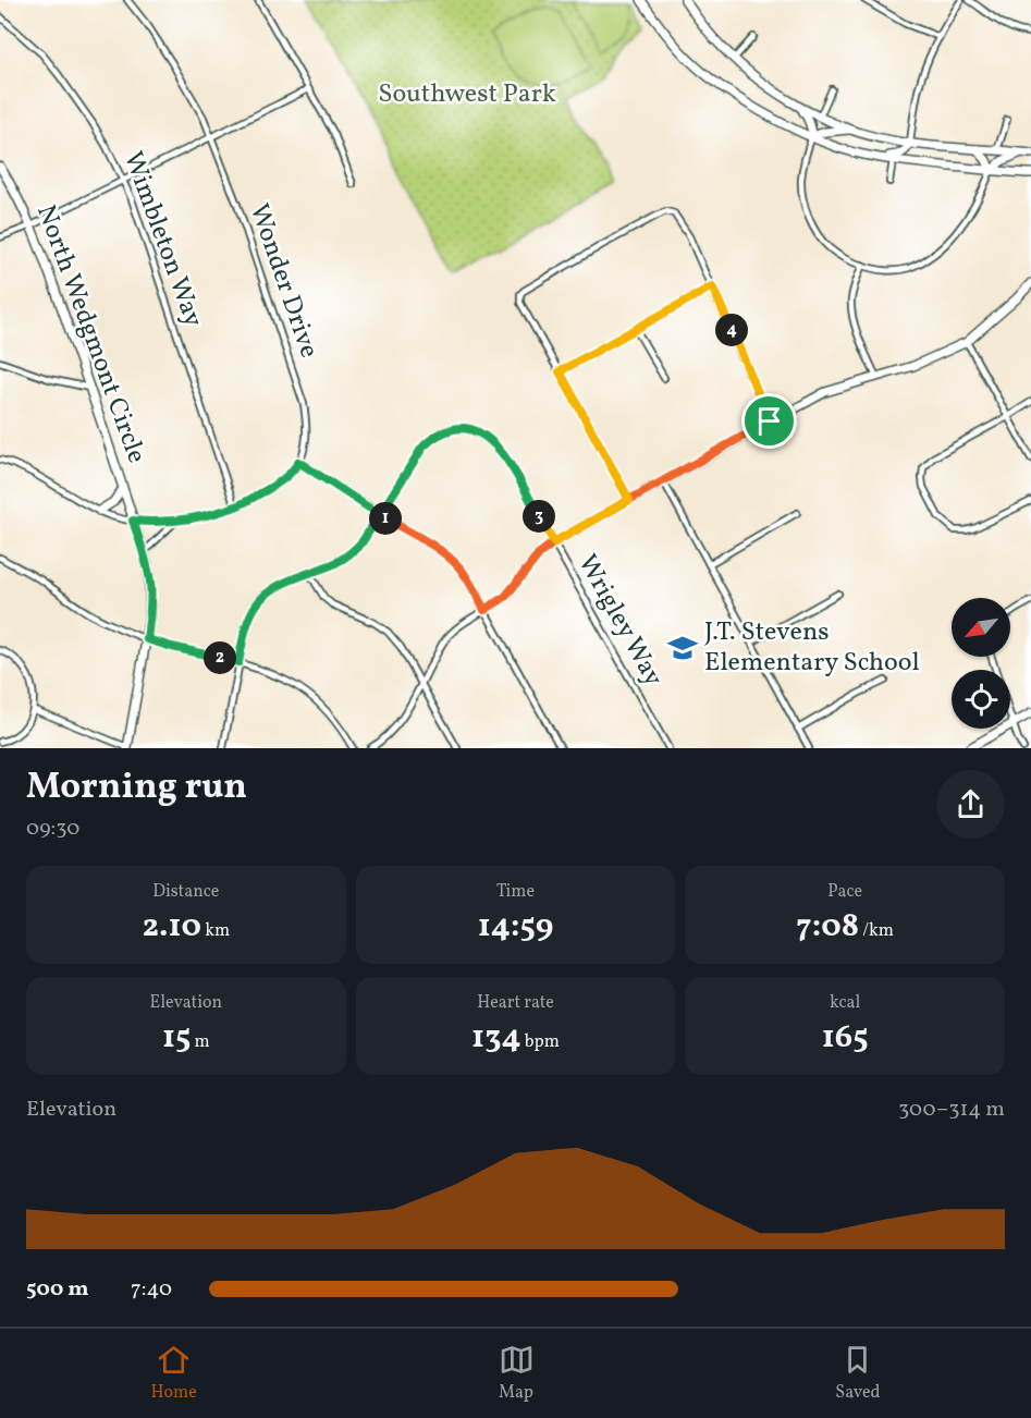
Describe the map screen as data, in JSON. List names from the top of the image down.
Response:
{
  "streets": {
    "street": [
      "Wimbleton Way",
      "Wonder Drive",
      "North Wedgmont Circle",
      "Wrigley Way"
    ]
  },
  "parks": ["Southwest Park"],
  "places": {
    "school or university": ["J.T. Stevens Elementary School"]
  },
  "north": "bottom left",
  "page": {
    "pins": [
      "4",
      "3",
      "1",
      "2"
    ],
    "heading": ["Morning run", "09:30"],
    "stats": [
      ["Distance", "2.10 km"],
      ["Time", "14:59"],
      ["Pace", "7:08 /km"],
      ["Elevation", "15 m"],
      ["Heart rate", "134 bpm"],
      ["kcal", "165"]
    ],
    "chart": ["Elevation", "300–314 m"],
    "list": [
      {
        "name": "500 m",
        "note": "7:40"
      }
    ],
    "tabs": ["Home", "Map", "Saved"]
  }
}
